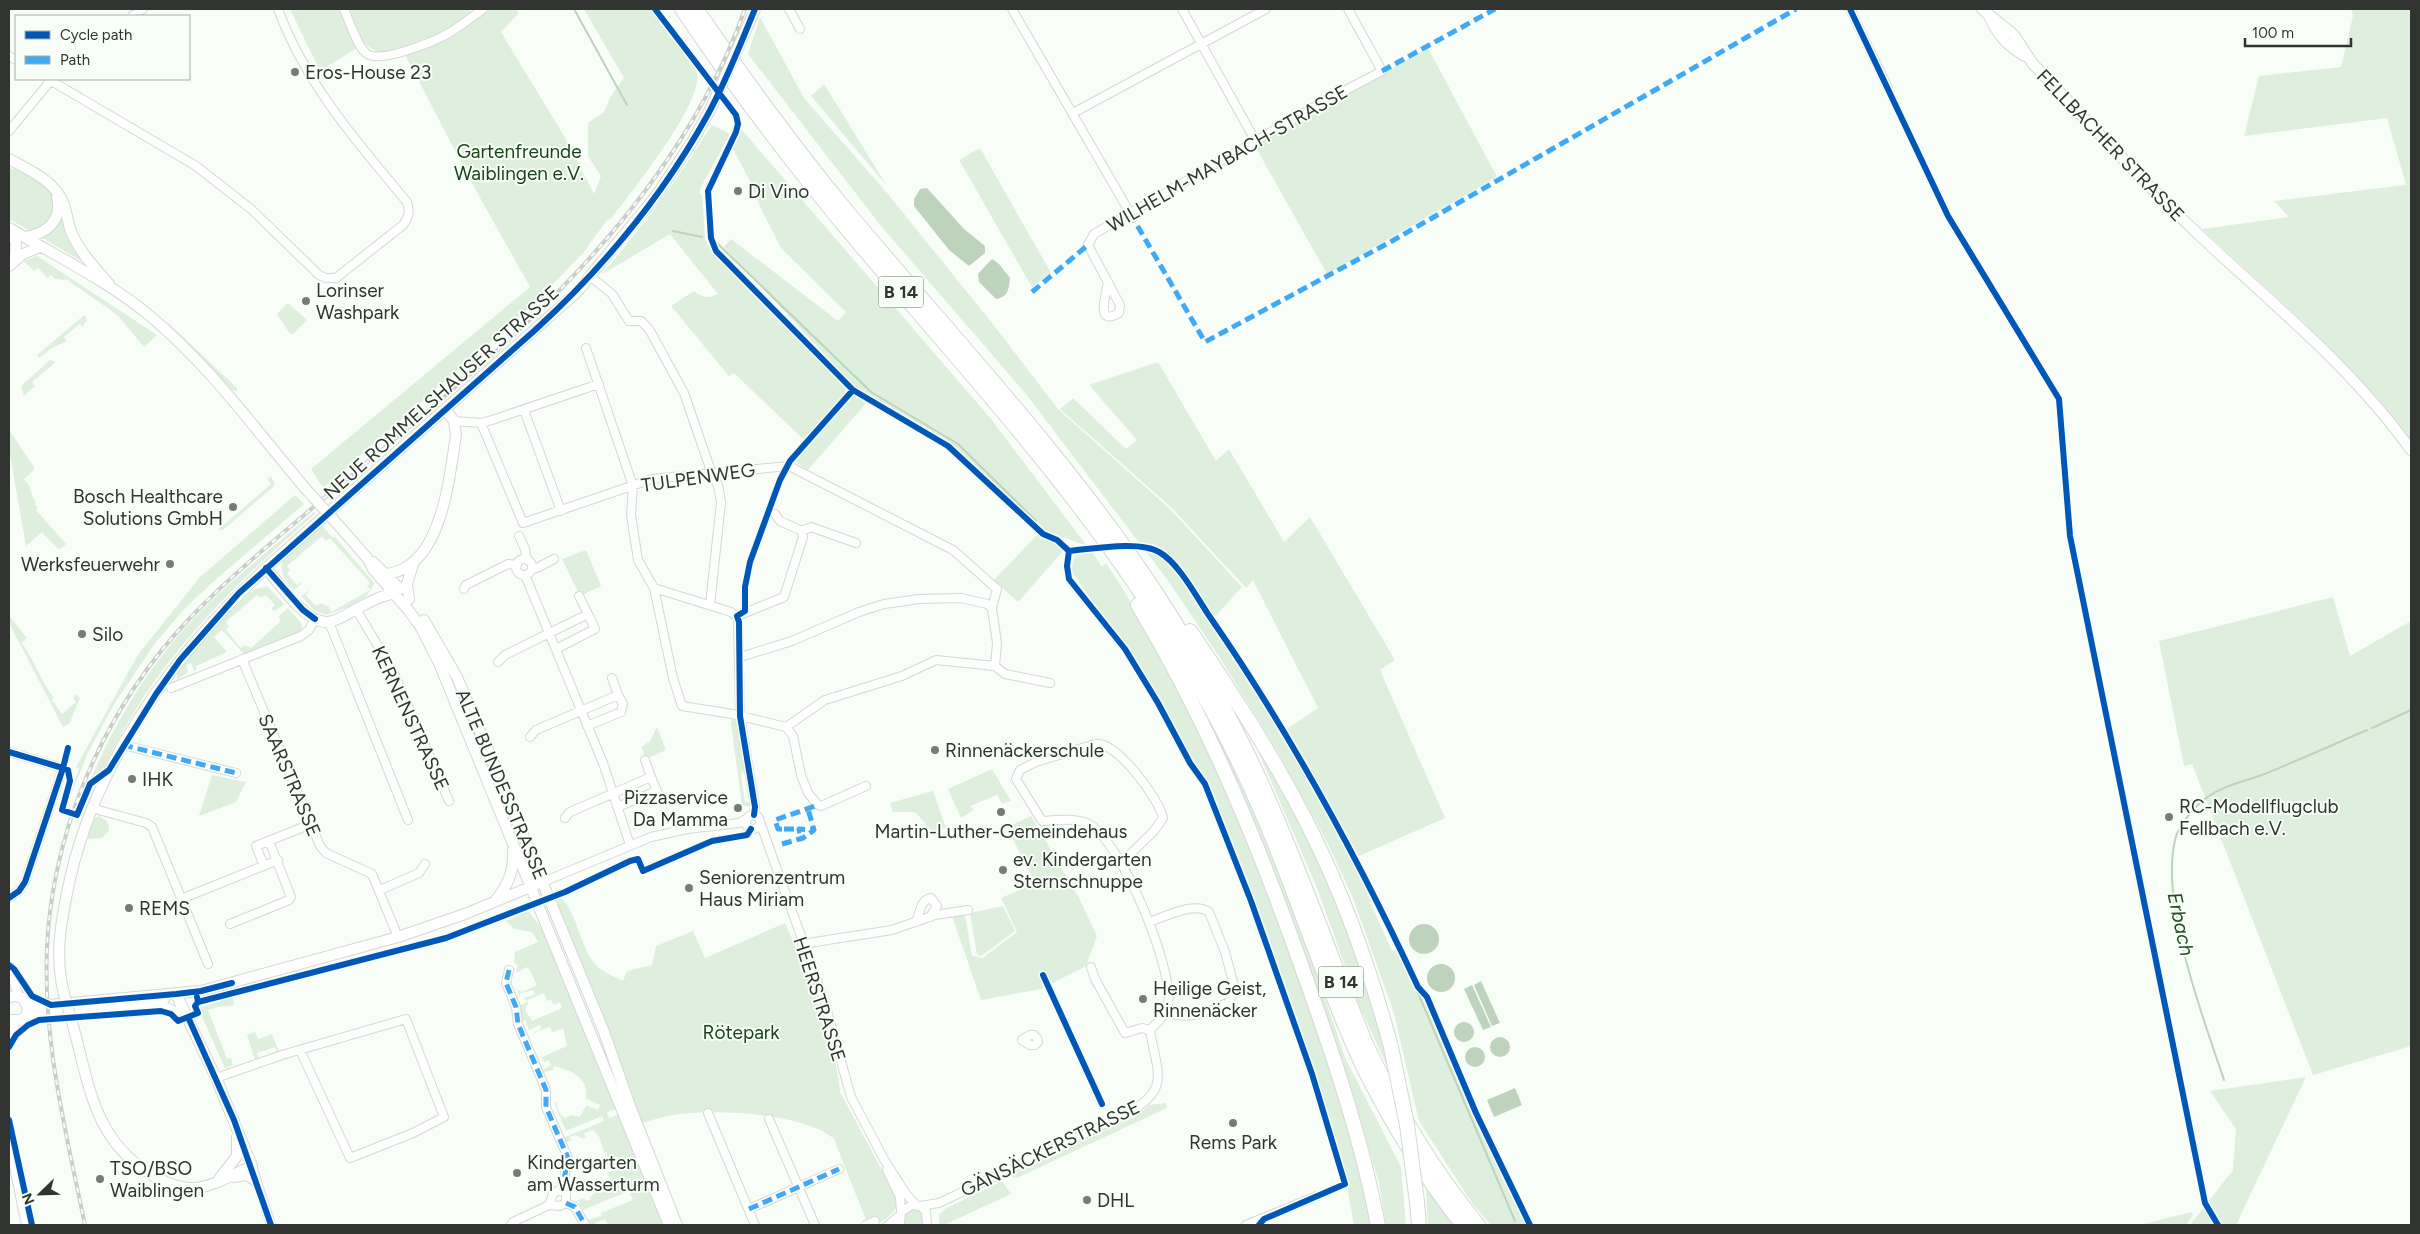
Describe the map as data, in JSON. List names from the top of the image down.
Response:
{
  "streets": {
    "highway": ["B 14"],
    "street": [
      "FELLBACHER STRASSE",
      "WILHELM-MAYBACH-STRASSE",
      "NEUE ROMMELSHAUSER STRASSE",
      "TULPENWEG",
      "KERNENSTRASSE",
      "SAARSTRASSE",
      "ALTE BUNDESSTRASSE",
      "HEERSTRASSE",
      "GÄNSÄCKERSTRASSE"
    ]
  },
  "crossings": [
    ["HEERSTRASSE", "GÄNSÄCKERSTRASSE"]
  ],
  "water": ["Erbach"],
  "parks": ["Gartenfreunde Waiblingen e.V.", "Rötepark"],
  "places": [
    "Eros-House 23",
    "Di Vino",
    "Lorinser Washpark",
    "Bosch Healthcare Solutions GmbH",
    "Werksfeuerwehr",
    "Silo",
    "Rinnenäckerschule",
    "IHK",
    "Pizzaservice Da Mamma",
    "Martin-Luther-Gemeindehaus",
    "RC-Modellflugclub Fellbach e.V.",
    "ev. Kindergarten Sternschnuppe",
    "Seniorenzentrum Haus Miriam",
    "REMS",
    "Heilige Geist, Rinnenäcker",
    "Rems Park",
    "Kindergarten am Wasserturm",
    "TSO/BSO Waiblingen",
    "DHL"
  ],
  "legend": ["Cycle path", "Path"],
  "scale_bar": "100 m",
  "north": "bottom left"
}
